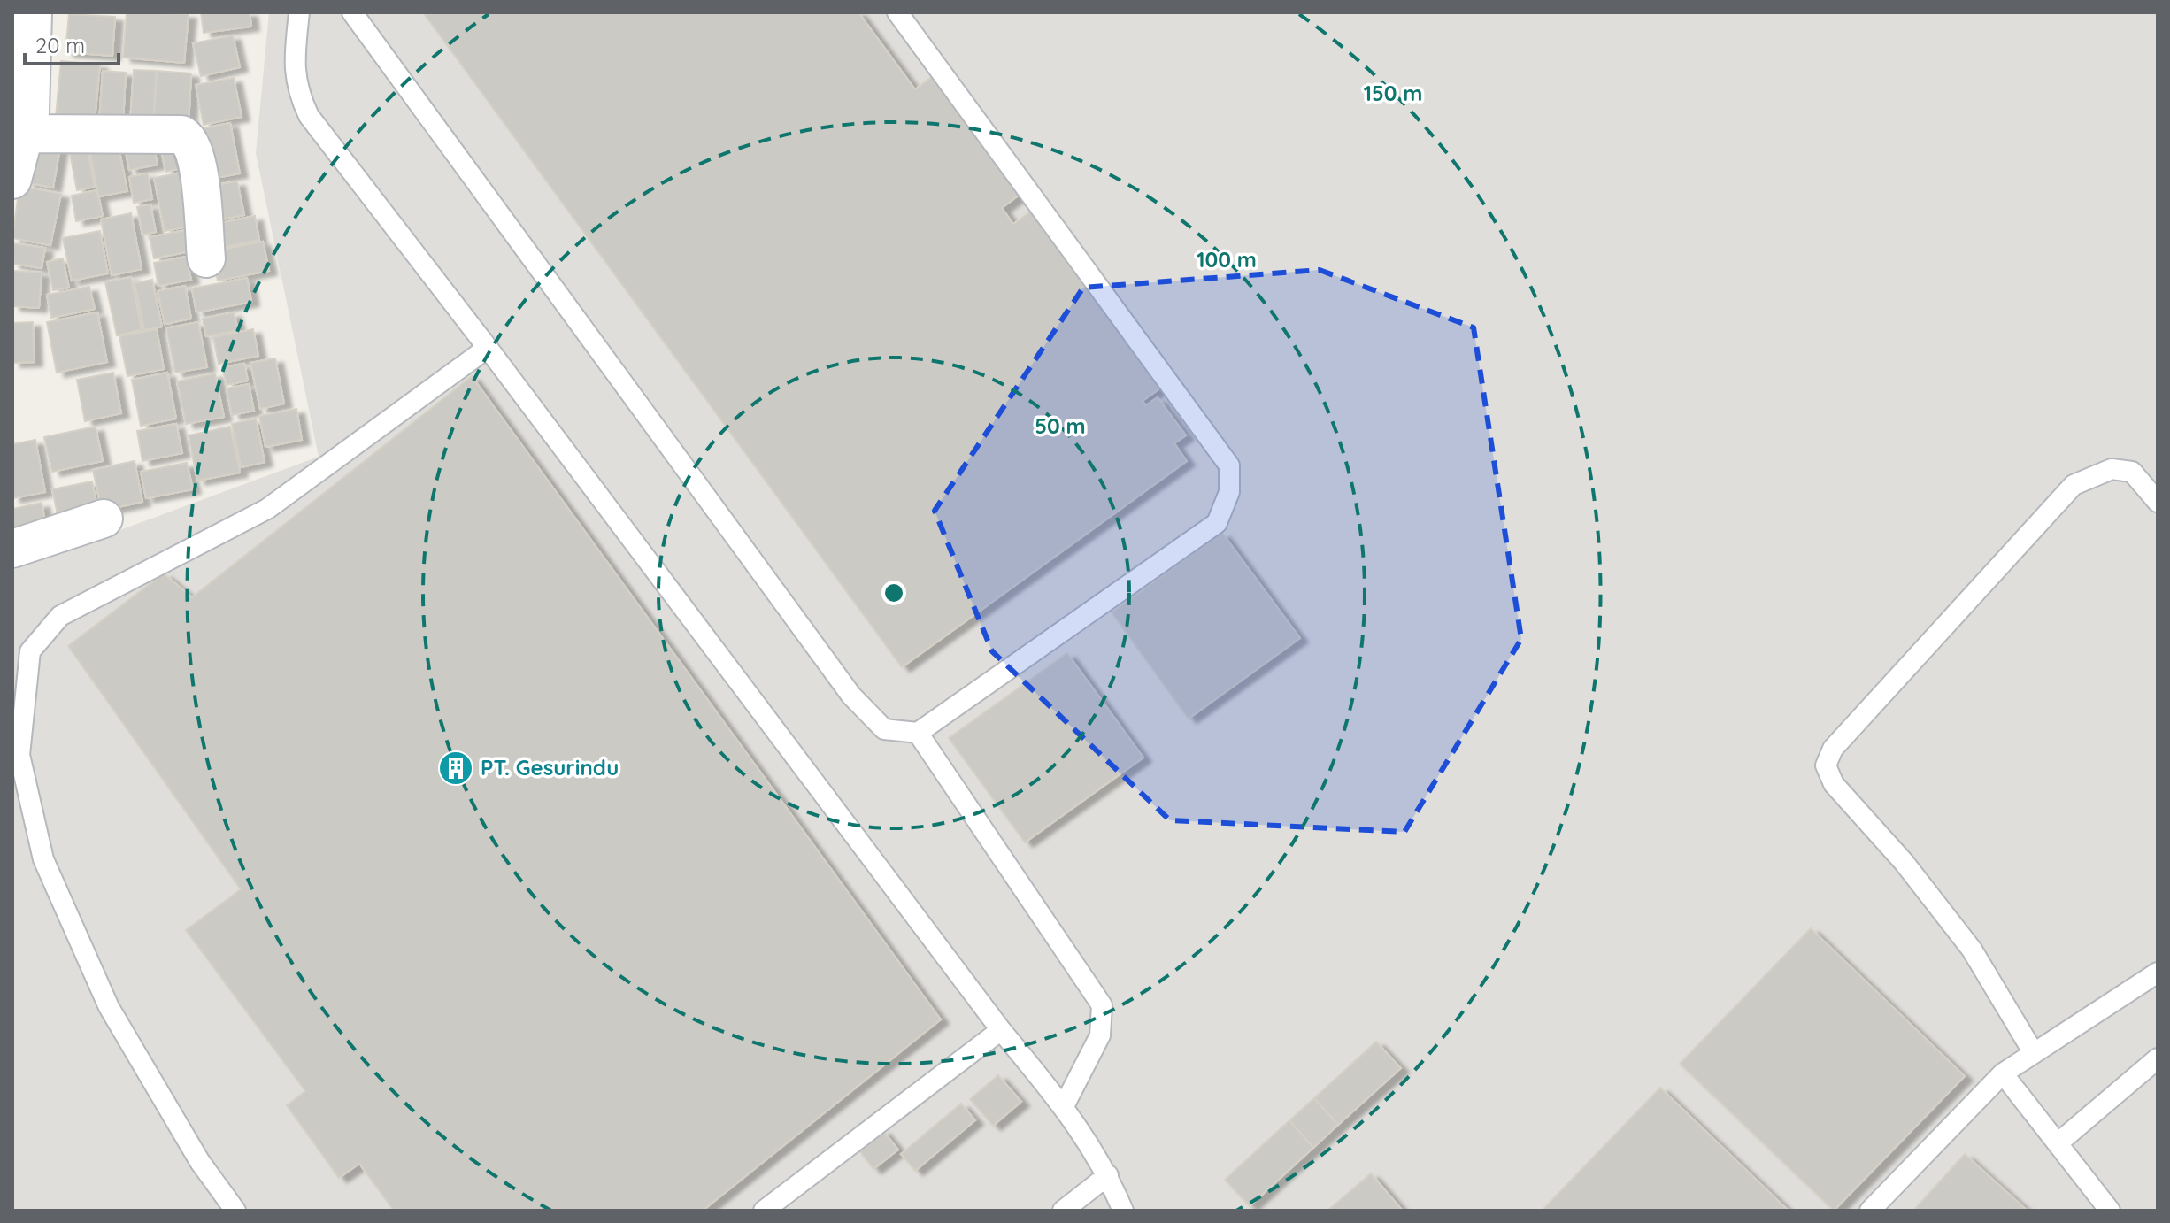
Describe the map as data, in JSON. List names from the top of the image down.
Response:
{
  "places": {
    "building": ["PT. Gesurindu"]
  },
  "scale_bar": "20 m",
  "rings": ["150 m", "100 m", "50 m"]
}
